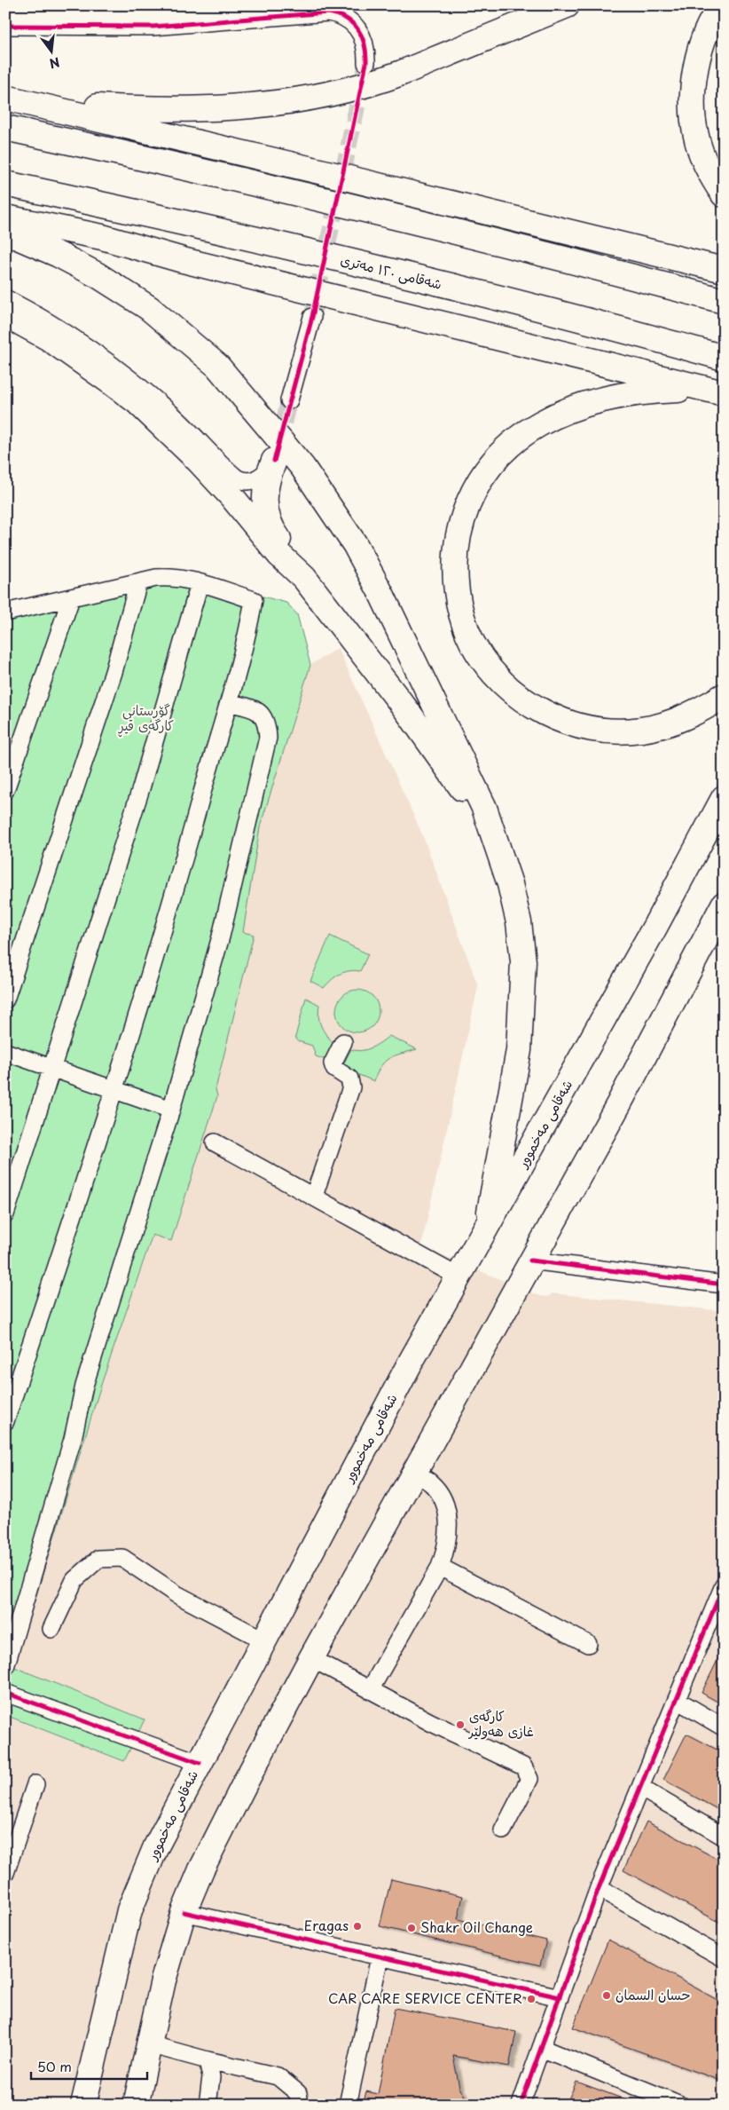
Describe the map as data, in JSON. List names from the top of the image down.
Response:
{
  "streets": {
    "highway": ["شەقامی ١٢٠ مەتری", "شەقامی مەخموور"]
  },
  "parks": ["گۆڕستانی کارگەی قیڕ"],
  "places": [
    "کارگەی غازی هەولێر",
    "Eragas",
    "Shakr Oil Change",
    "حسان السمان",
    "CAR CARE SERVICE CENTER"
  ],
  "scale_bar": "50 m",
  "north": "bottom"
}
